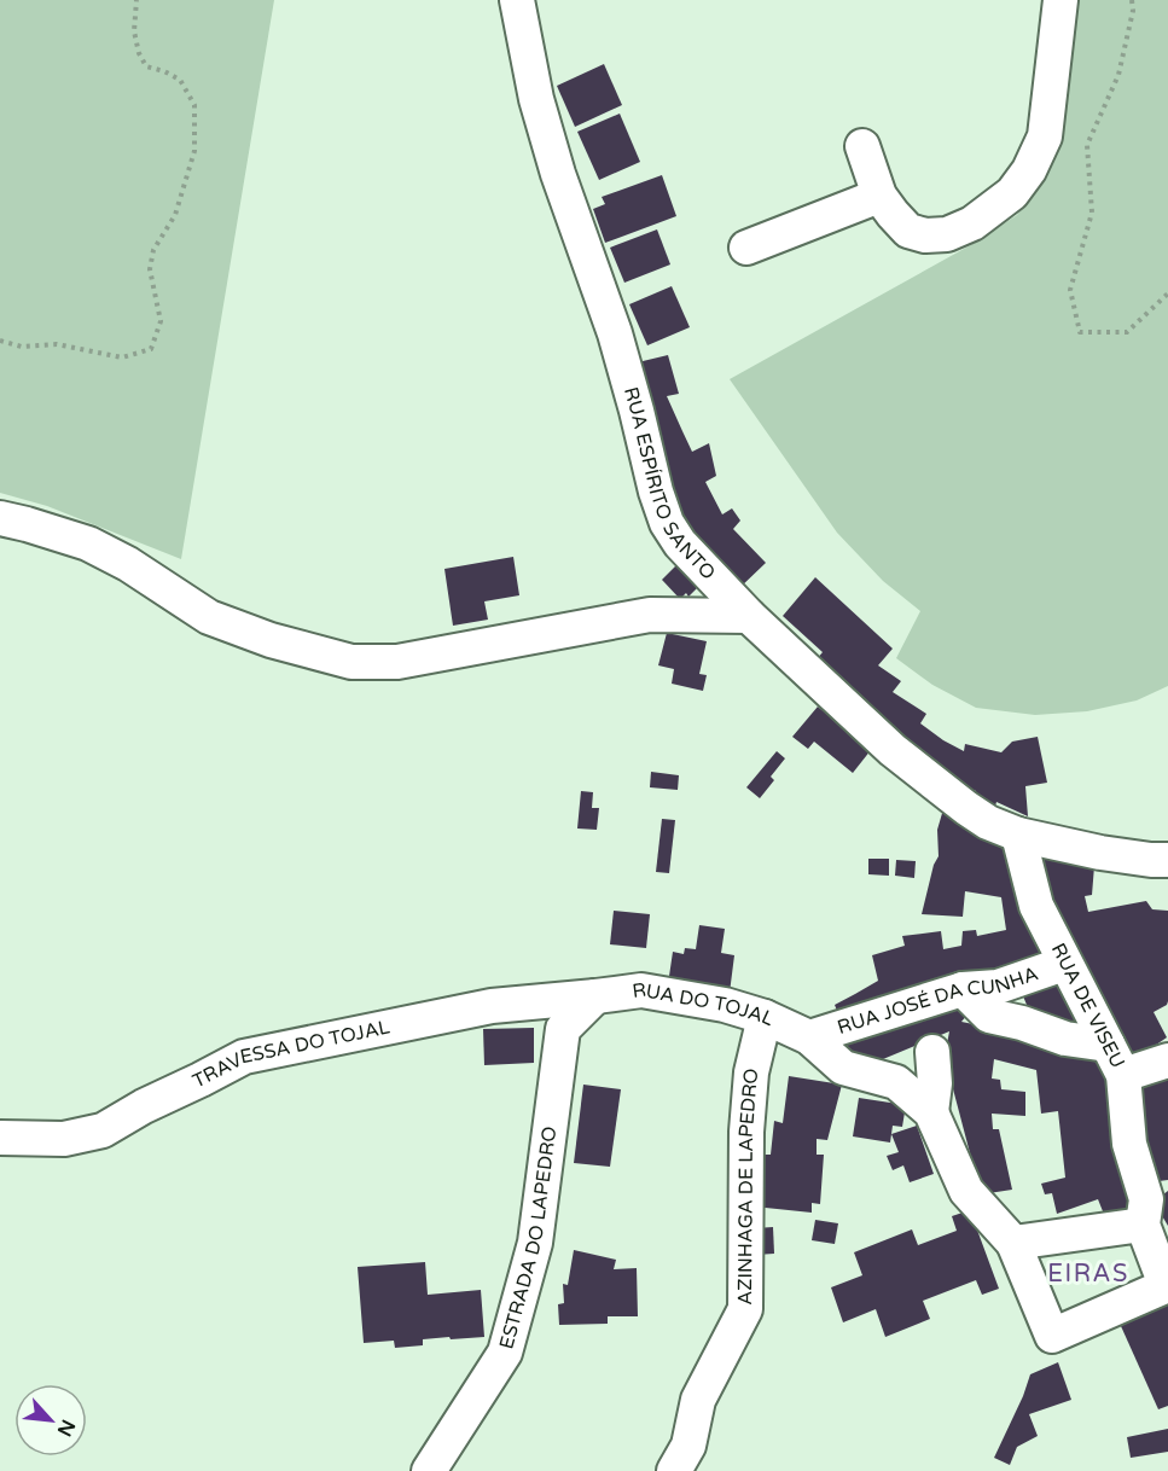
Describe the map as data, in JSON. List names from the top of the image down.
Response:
{
  "streets": {
    "street": [
      "RUA ESPÍRITO SANTO",
      "RUA JOSÉ DA CUNHA",
      "RUA DE VISEU",
      "RUA DO TOJAL",
      "TRAVESSA DO TOJAL",
      "AZINHAGA DE LAPEDRO",
      "ESTRADA DO LAPEDRO"
    ]
  },
  "crossings": [
    ["RUA ESPÍRITO SANTO", "RUA DE VISEU"],
    ["RUA JOSÉ DA CUNHA", "RUA DE VISEU"],
    ["RUA JOSÉ DA CUNHA", "RUA DO TOJAL"],
    ["RUA DO TOJAL", "TRAVESSA DO TOJAL"],
    ["RUA DO TOJAL", "AZINHAGA DE LAPEDRO"],
    ["RUA DO TOJAL", "ESTRADA DO LAPEDRO"],
    ["TRAVESSA DO TOJAL", "ESTRADA DO LAPEDRO"]
  ],
  "districts": ["EIRAS"],
  "north": "bottom right"
}
